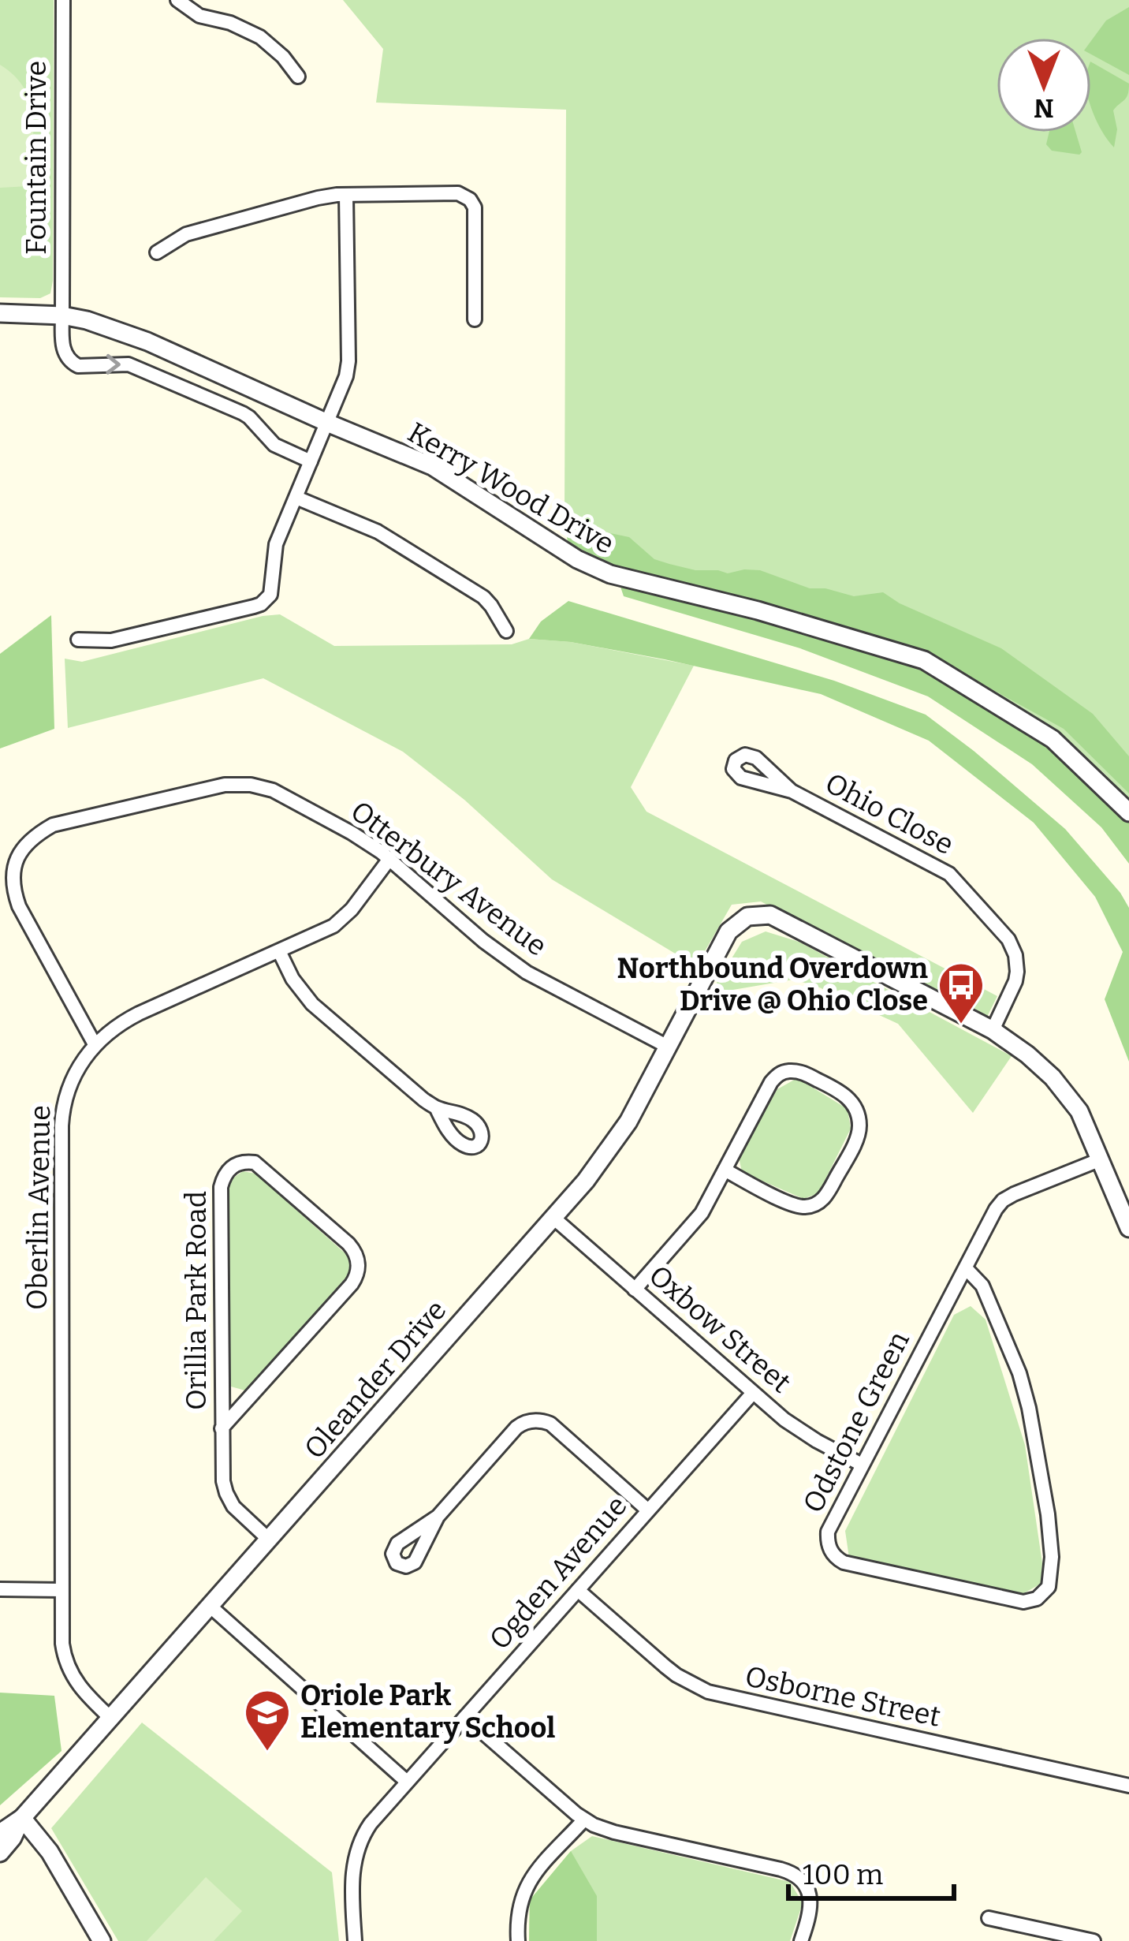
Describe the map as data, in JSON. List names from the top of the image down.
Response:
{
  "streets": {
    "street": [
      "Fountain Drive",
      "Kerry Wood Drive",
      "Ohio Close",
      "Otterbury Avenue",
      "Oberlin Avenue",
      "Orillia Park Road",
      "Oxbow Street",
      "Oleander Drive",
      "Odstone Green",
      "Ogden Avenue",
      "Osborne Street"
    ]
  },
  "crossings": [
    ["Fountain Drive", "Kerry Wood Drive"],
    ["Ohio Close", "Oleander Drive"],
    ["Otterbury Avenue", "Oberlin Avenue"],
    ["Otterbury Avenue", "Oleander Drive"],
    ["Oberlin Avenue", "Oleander Drive"],
    ["Orillia Park Road", "Oleander Drive"],
    ["Oxbow Street", "Oleander Drive"],
    ["Oxbow Street", "Odstone Green"],
    ["Oxbow Street", "Ogden Avenue"],
    ["Ogden Avenue", "Osborne Street"]
  ],
  "one_way": ["Fountain Drive"],
  "places": {
    "bus stop": ["Northbound Overdown Drive @ Ohio Close"],
    "school or university": ["Oriole Park Elementary School"]
  },
  "scale_bar": "100 m",
  "north": "bottom"
}
